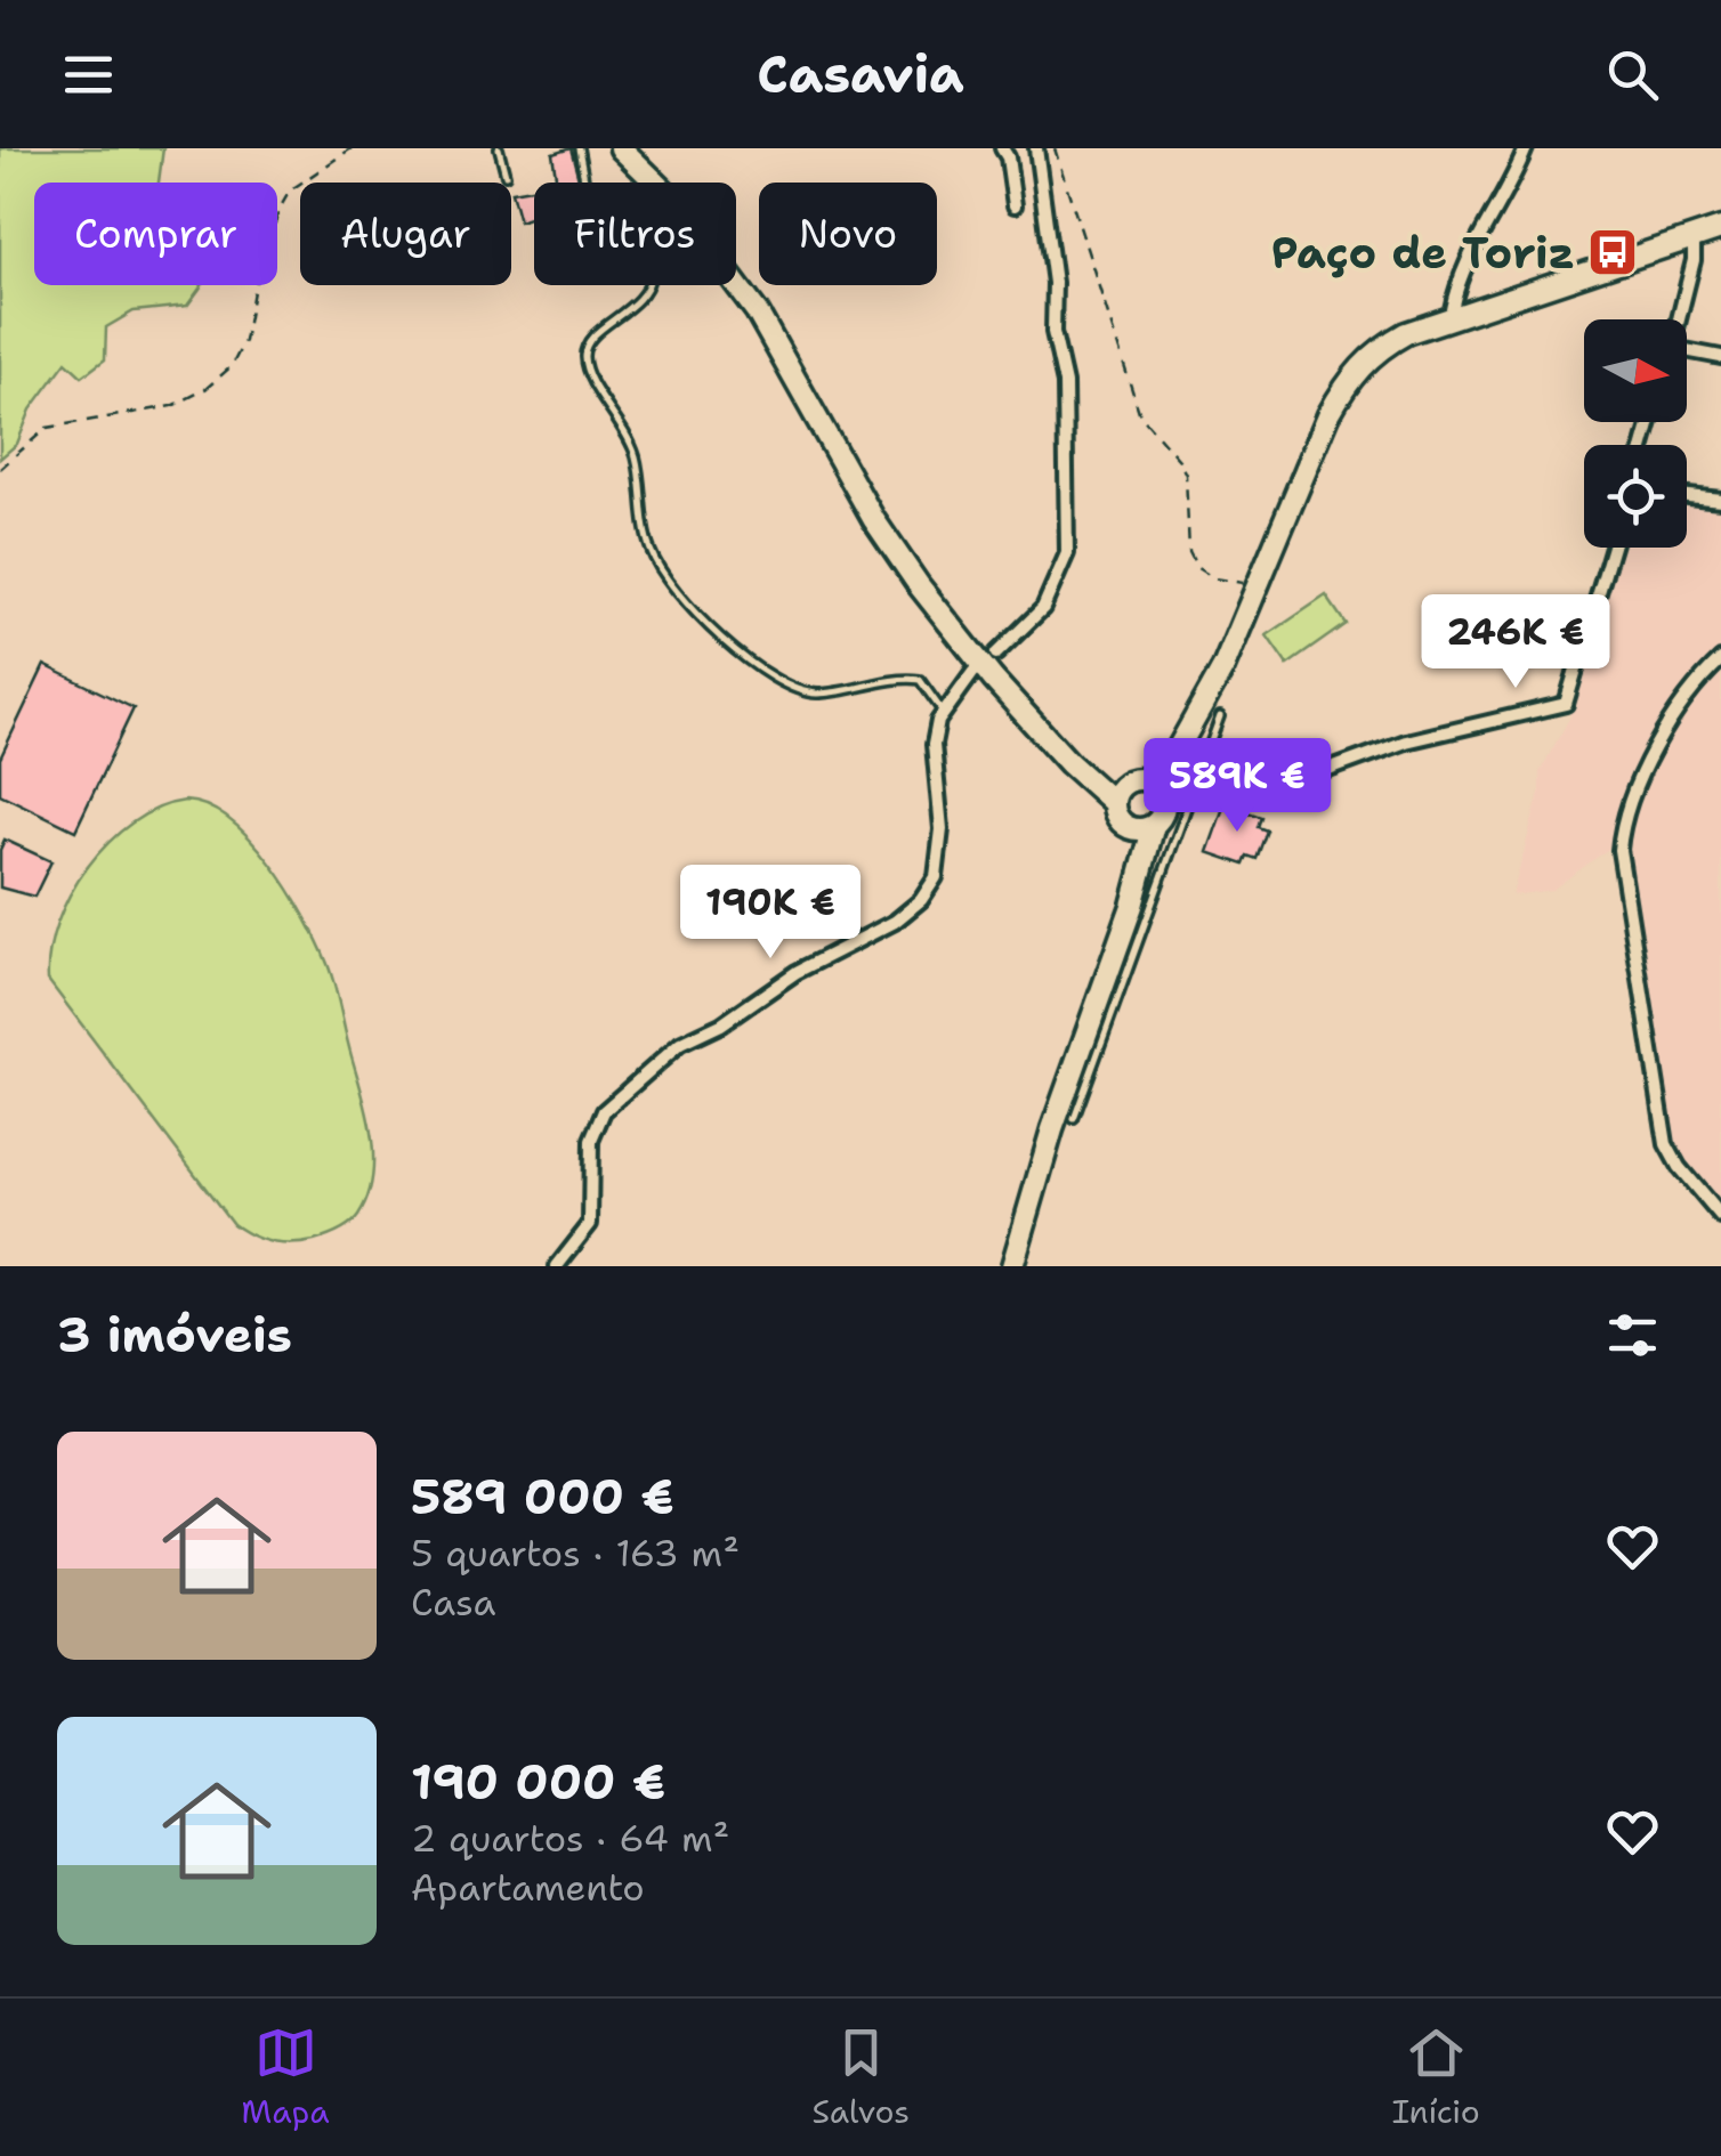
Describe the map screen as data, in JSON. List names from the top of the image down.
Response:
{
  "places": {
    "bus stop": ["Paço de Toriz"]
  },
  "north": "right",
  "page": {
    "header": "Casavia",
    "chip": [
      "Comprar",
      "Alugar",
      "Filtros",
      "Novo"
    ],
    "price": ["246K €", "589K €", "190K €"],
    "heading": "3 imóveis",
    "list": [
      {
        "name": "589 000 €",
        "note": "5 quartos · 163 m² · Casa"
      },
      {
        "name": "190 000 €",
        "note": "2 quartos · 64 m² · Apartamento"
      }
    ],
    "tabs": ["Mapa", "Salvos", "Início"]
  }
}
